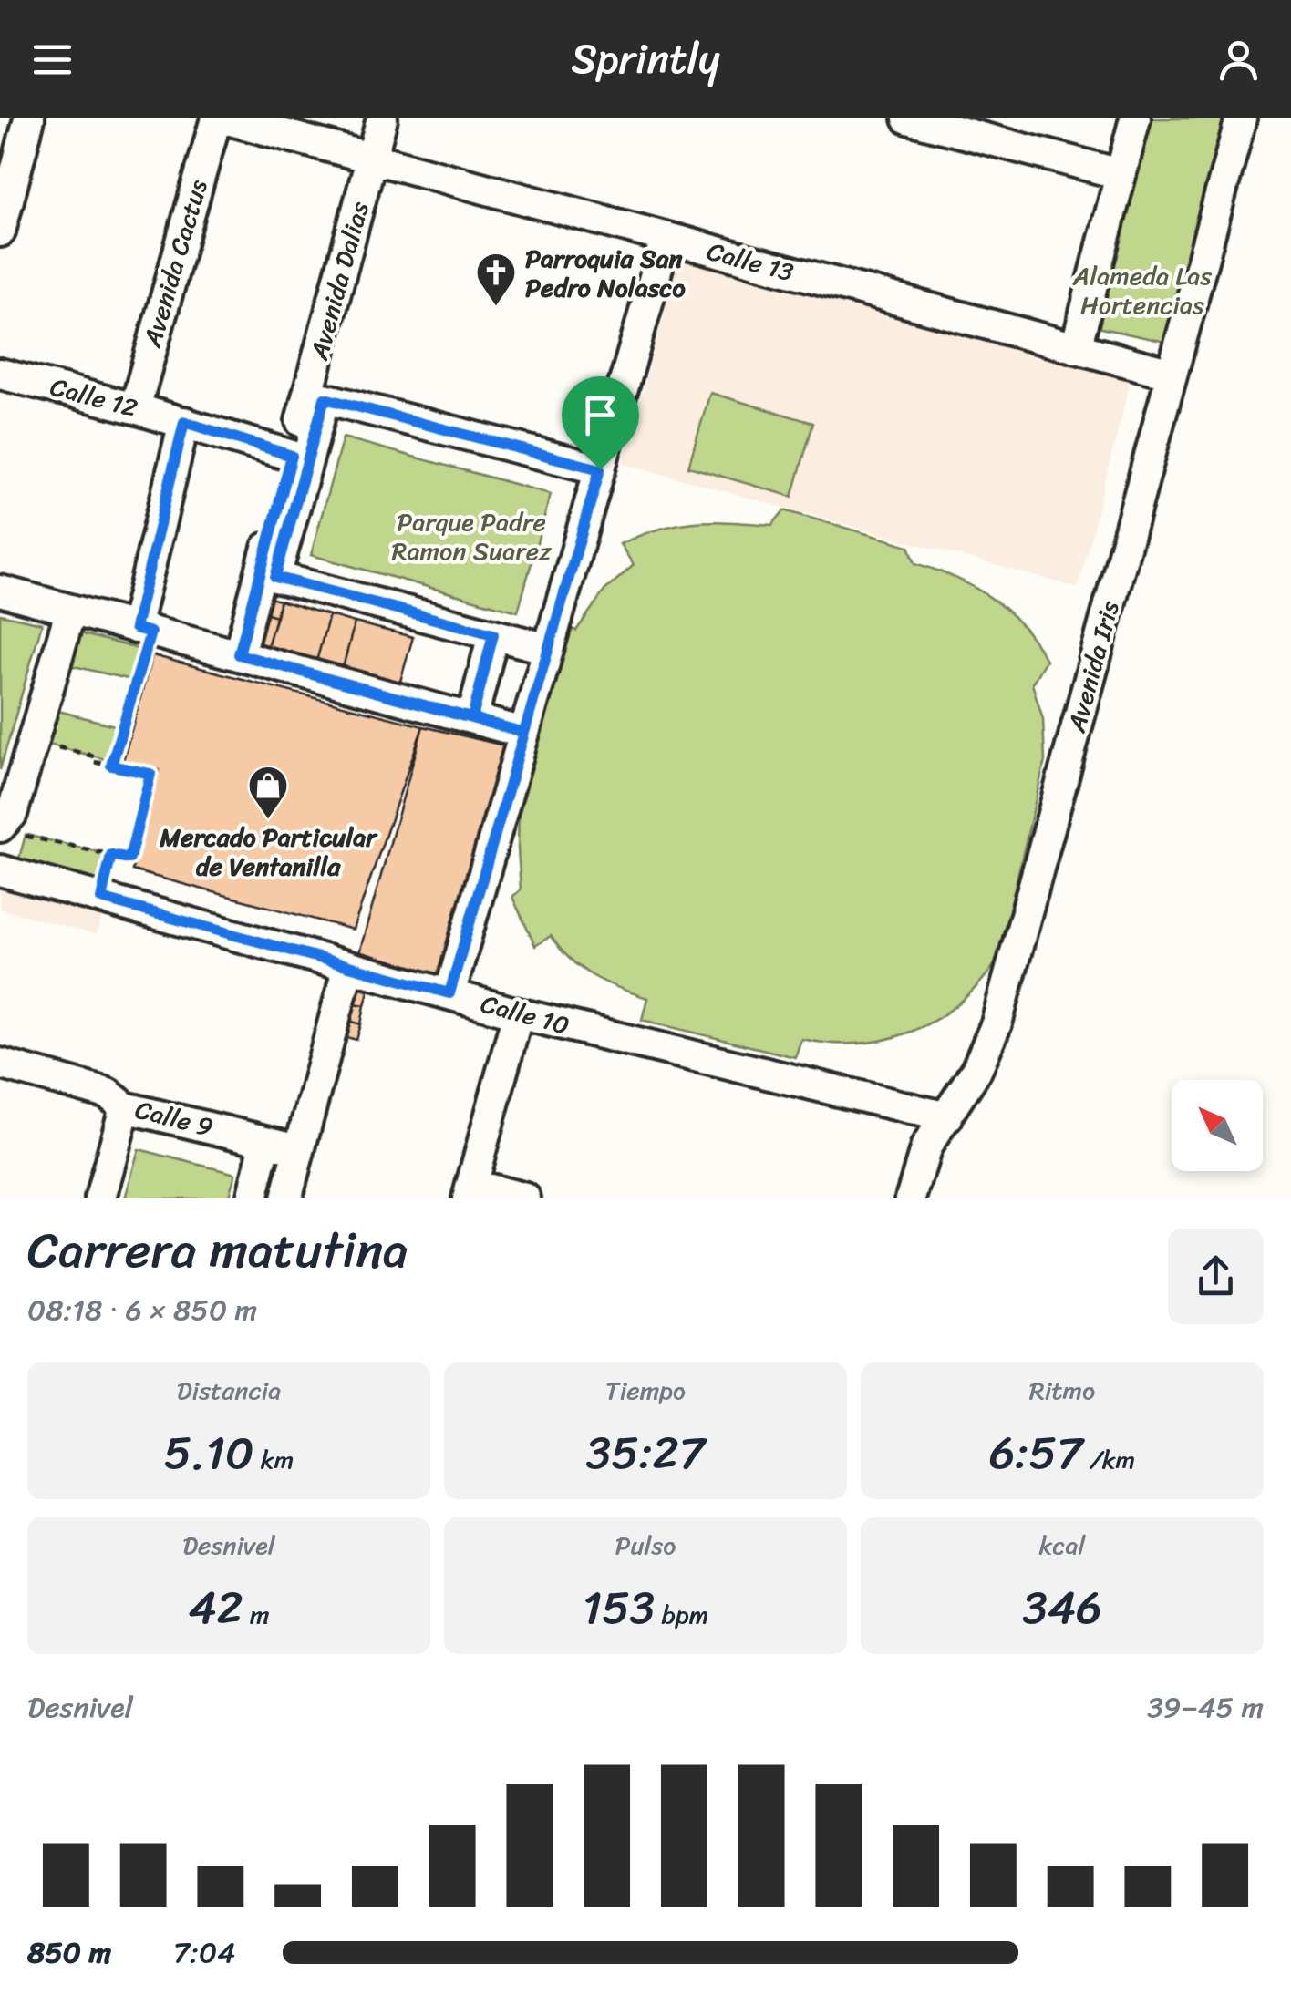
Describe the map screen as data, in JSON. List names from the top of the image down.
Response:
{
  "streets": {
    "street": [
      "Calle 13",
      "Avenida Cactus",
      "Avenida Dalias",
      "Calle 12",
      "Avenida Iris",
      "Calle 10",
      "Calle 9"
    ]
  },
  "crossings": [
    ["Calle 13", "Avenida Dalias"],
    ["Calle 13", "Avenida Iris"],
    ["Avenida Cactus", "Calle 12"],
    ["Avenida Dalias", "Calle 12"],
    ["Avenida Iris", "Calle 10"]
  ],
  "parks": ["Alameda Las Hortencias", "Parque Padre Ramon Suarez"],
  "places": {
    "church": ["Parroquia San Pedro Nolasco"],
    "shop": ["Mercado Particular de Ventanilla"]
  },
  "north": "top left",
  "page": {
    "header": "Sprintly",
    "heading": ["Carrera matutina", "08:18 · 6 × 850 m"],
    "stats": [
      ["Distancia", "5.10 km"],
      ["Tiempo", "35:27"],
      ["Ritmo", "6:57 /km"],
      ["Desnivel", "42 m"],
      ["Pulso", "153 bpm"],
      ["kcal", "346"]
    ],
    "chart": ["Desnivel", "39–45 m"],
    "list": [
      {
        "name": "850 m",
        "note": "7:04"
      }
    ]
  }
}
